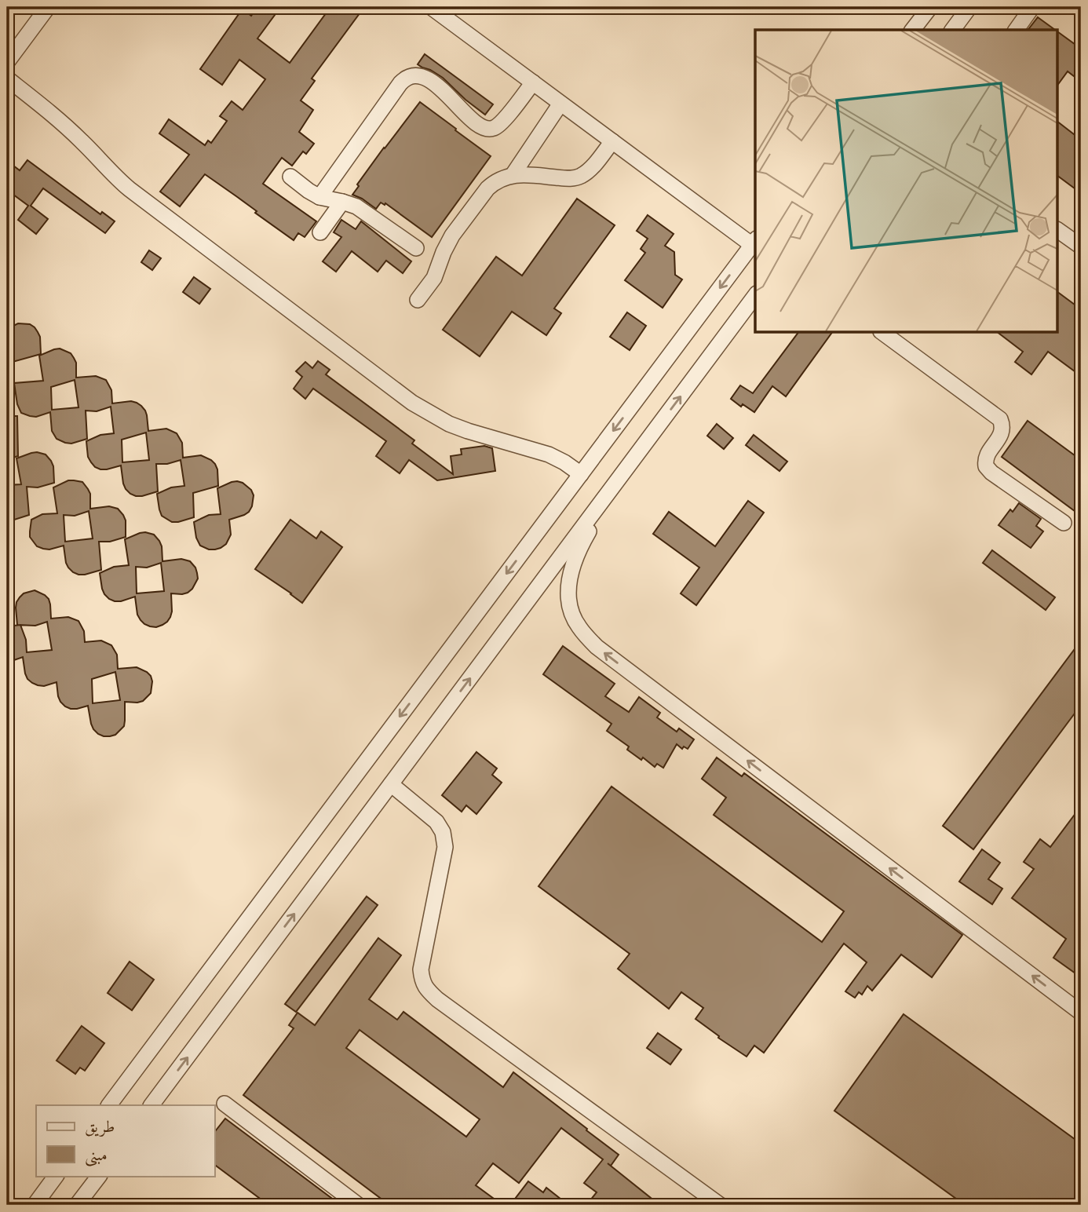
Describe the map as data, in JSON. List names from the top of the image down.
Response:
{
  "legend": ["طريق", "مبنى"]
}
